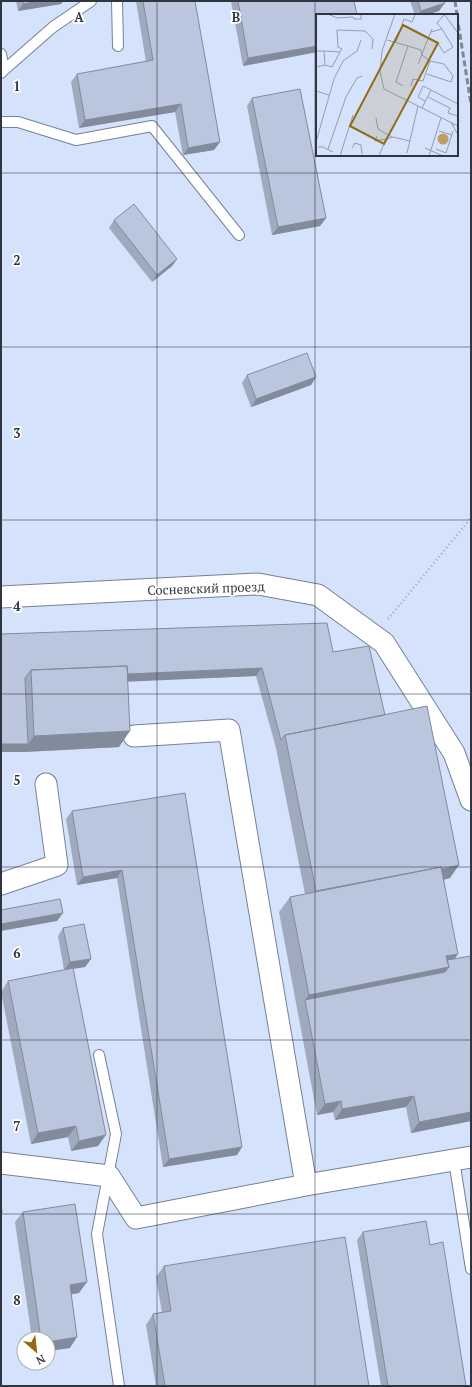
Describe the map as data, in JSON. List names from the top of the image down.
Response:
{
  "streets": {
    "street": ["Сосневский проезд"]
  },
  "north": "bottom right",
  "grid": {
    "columns": ["A", "B"],
    "rows": [
      "1",
      "2",
      "3",
      "4",
      "5",
      "6",
      "7",
      "8"
    ]
  }
}
